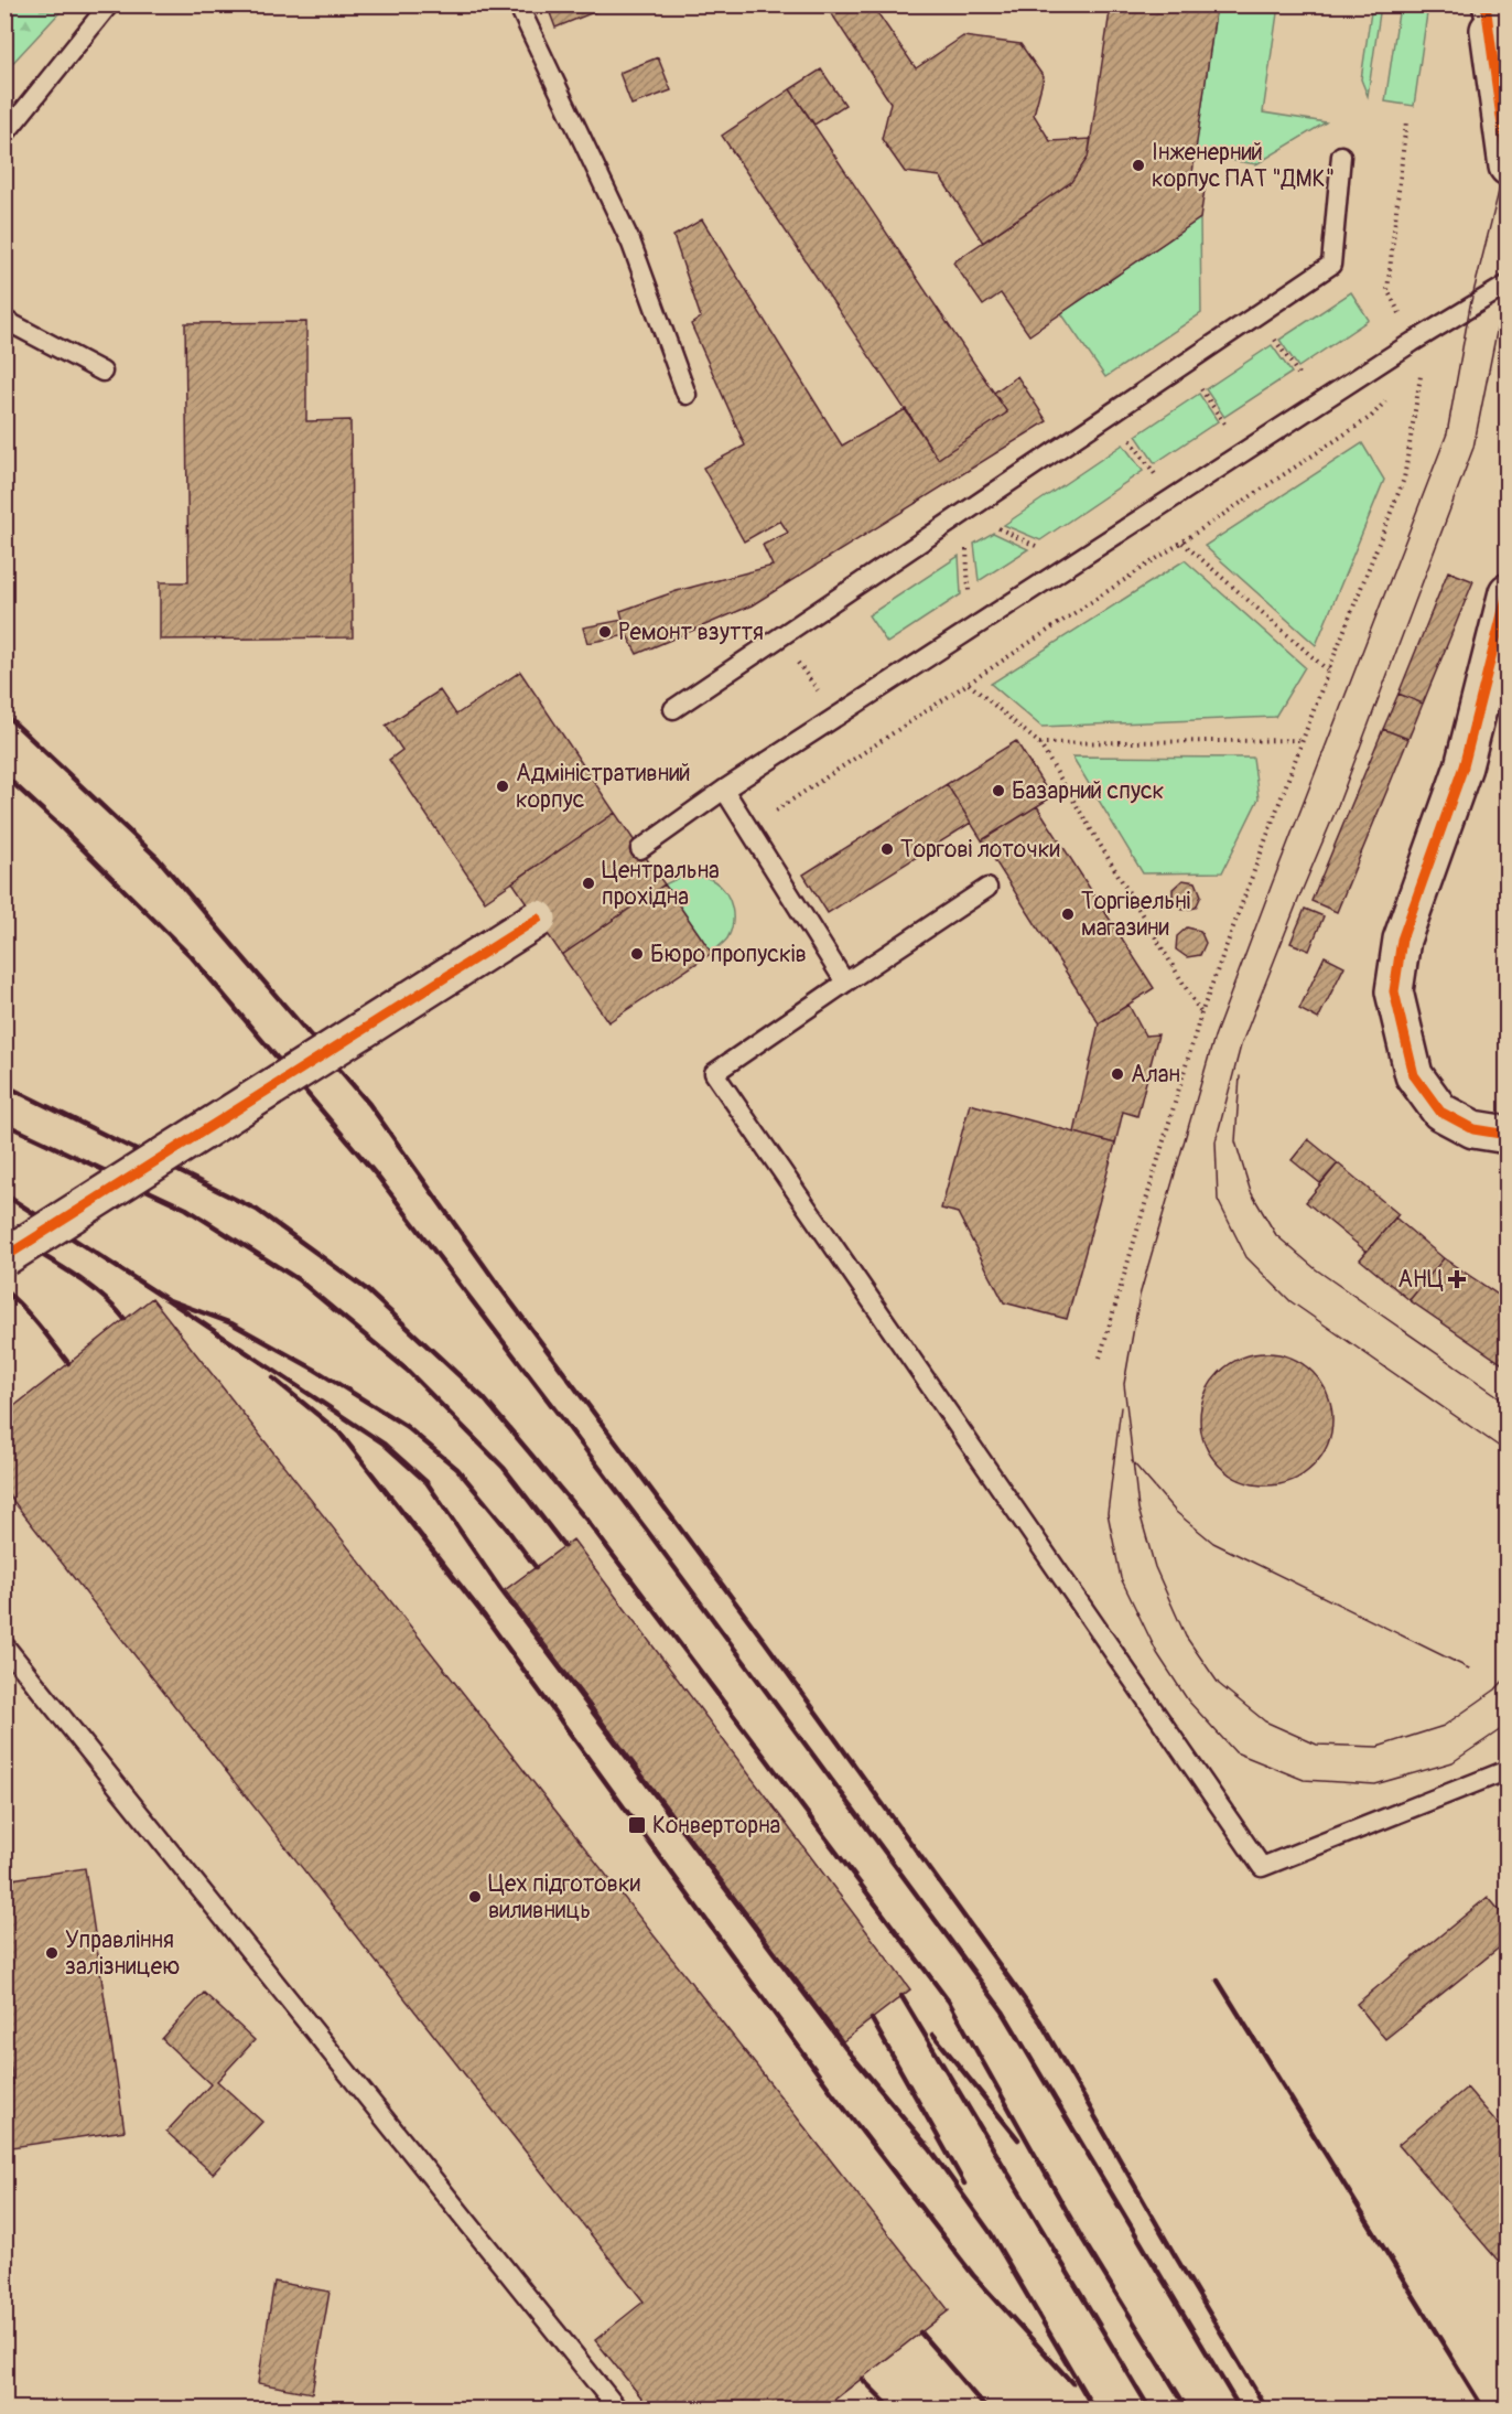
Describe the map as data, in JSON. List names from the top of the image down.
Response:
{
  "places": {
    "other": [
      "Інженерний корпус ПАТ \"ДМК\"",
      "Ремонт взуття",
      "Адміністративний корпус",
      "Базарний спуск",
      "Торгові лоточки",
      "Центральна прохідна",
      "Торгівельні магазини",
      "Бюро пропусків",
      "Алан",
      "Цех підготовки виливниць",
      "Управління залізницею"
    ],
    "health": ["АНЦ"],
    "transit": ["Конверторна"]
  }
}
